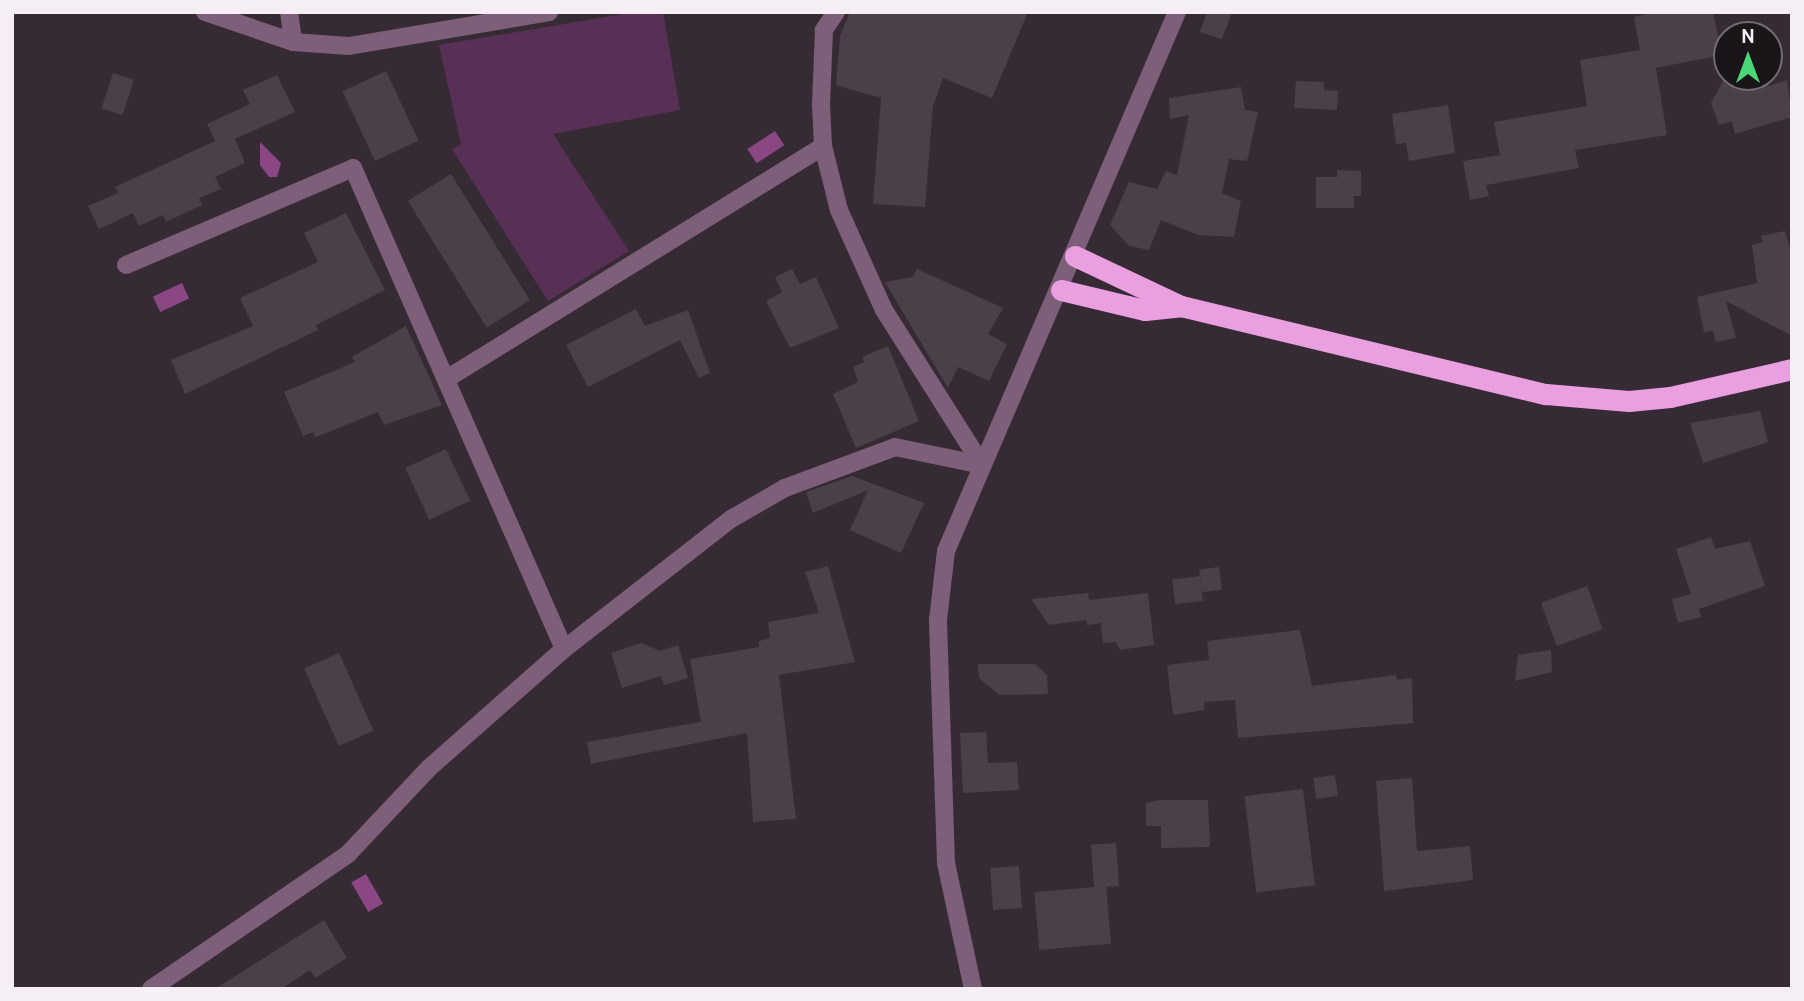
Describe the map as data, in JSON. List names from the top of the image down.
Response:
{
  "north": "top"
}
